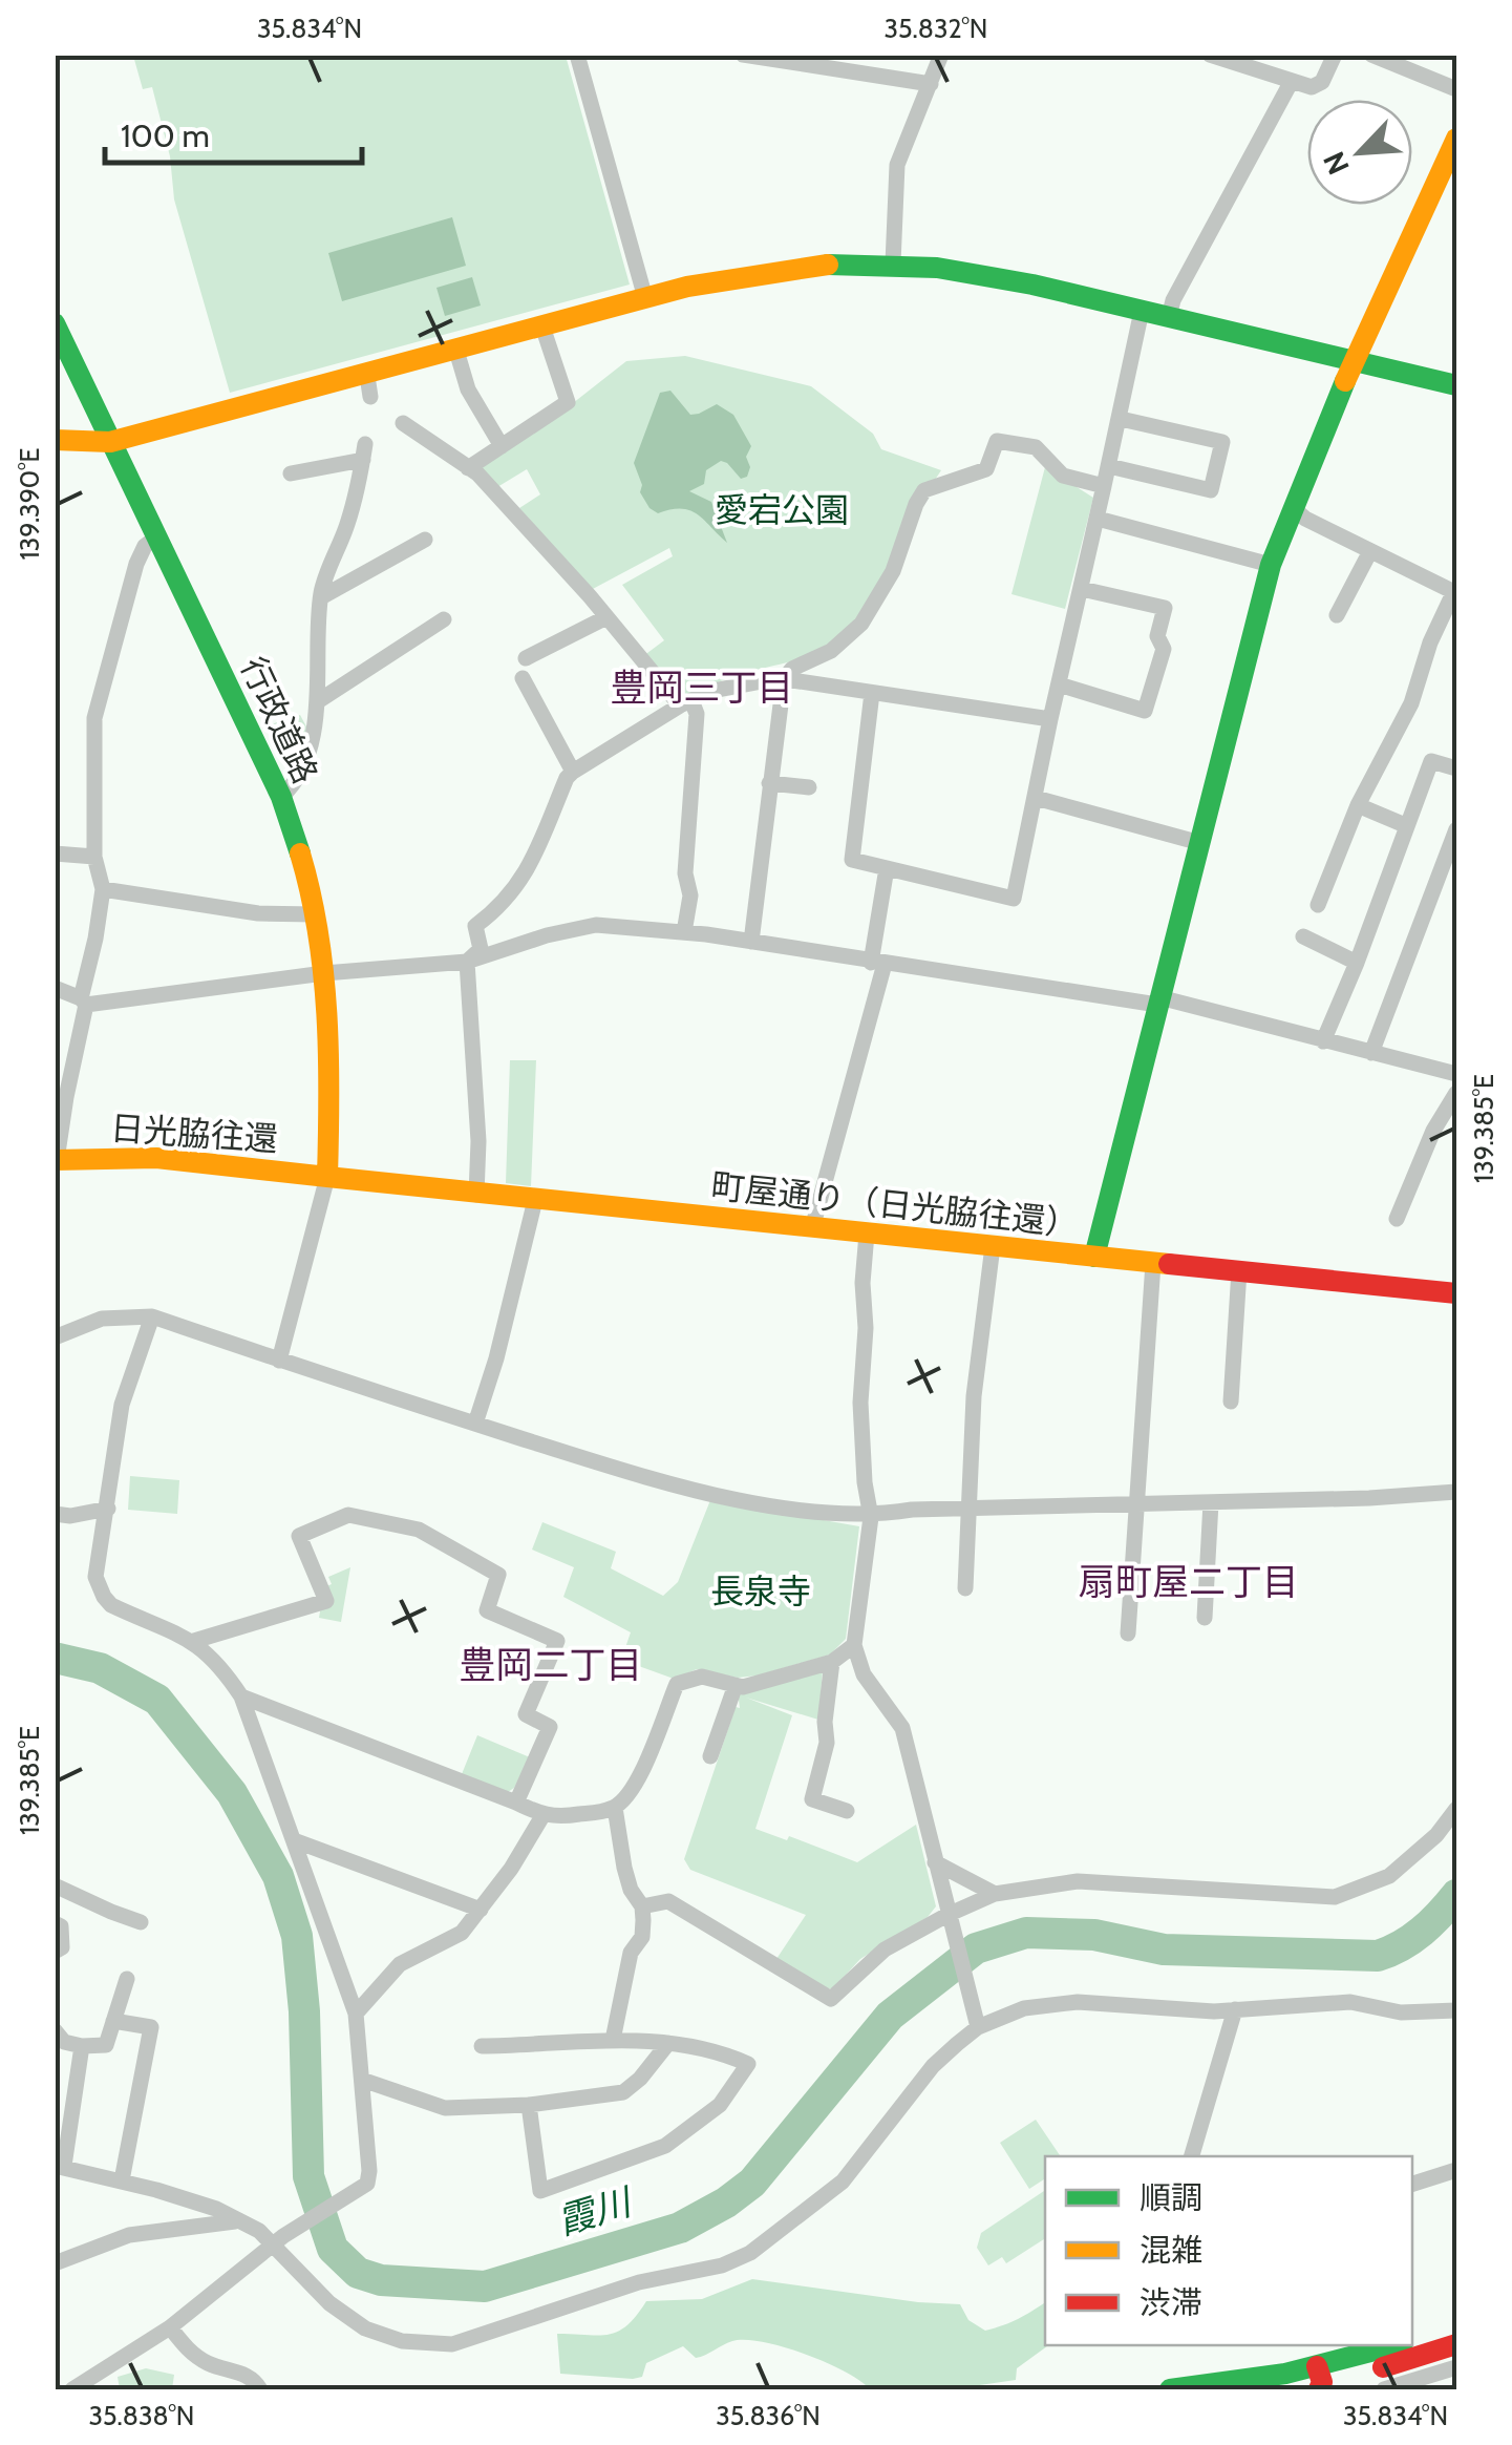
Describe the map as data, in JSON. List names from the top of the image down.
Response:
{
  "streets": {
    "main road": ["行政道路", "日光脇往還", "町屋通り（日光脇往還）"]
  },
  "crossings": [
    ["行政道路", "日光脇往還"],
    ["行政道路", "町屋通り（日光脇往還）"],
    ["日光脇往還", "町屋通り（日光脇往還）"]
  ],
  "districts": ["豊岡三丁目", "扇町屋二丁目", "豊岡二丁目"],
  "water": ["霞川"],
  "parks": ["愛宕公園", "長泉寺"],
  "legend": ["順調", "混雑", "渋滞"],
  "scale_bar": "100 m",
  "north": "bottom left",
  "coordinates": [
    "35.834°N",
    "35.832°N",
    "139.390°E",
    "139.385°E",
    "35.838°N",
    "35.836°N"
  ]
}
